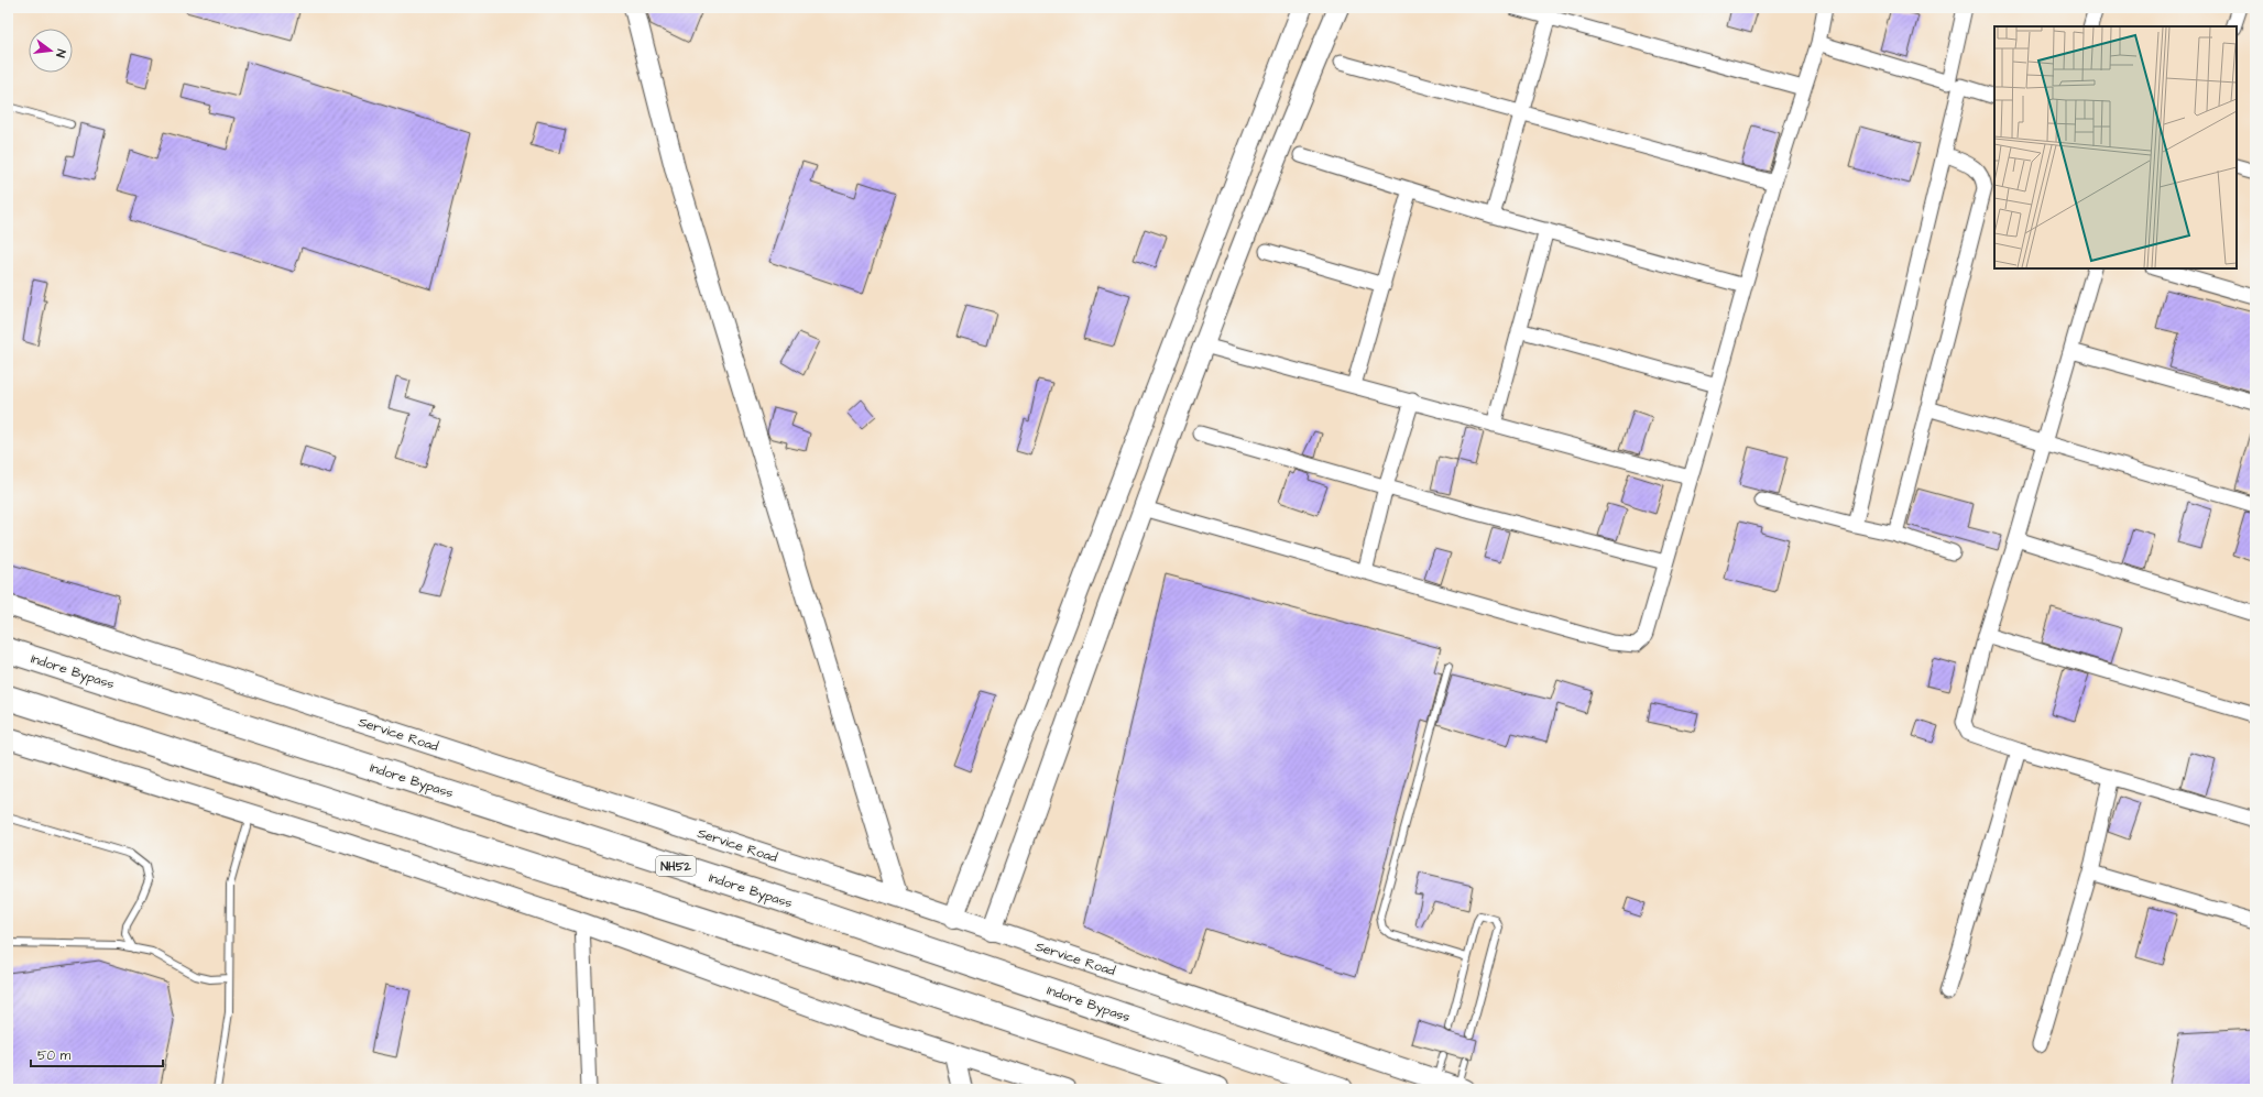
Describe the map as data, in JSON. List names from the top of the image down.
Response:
{
  "streets": {
    "highway": ["Indore Bypass", "NH52"],
    "street": ["Service Road"]
  },
  "scale_bar": "50 m",
  "north": "right"
}
